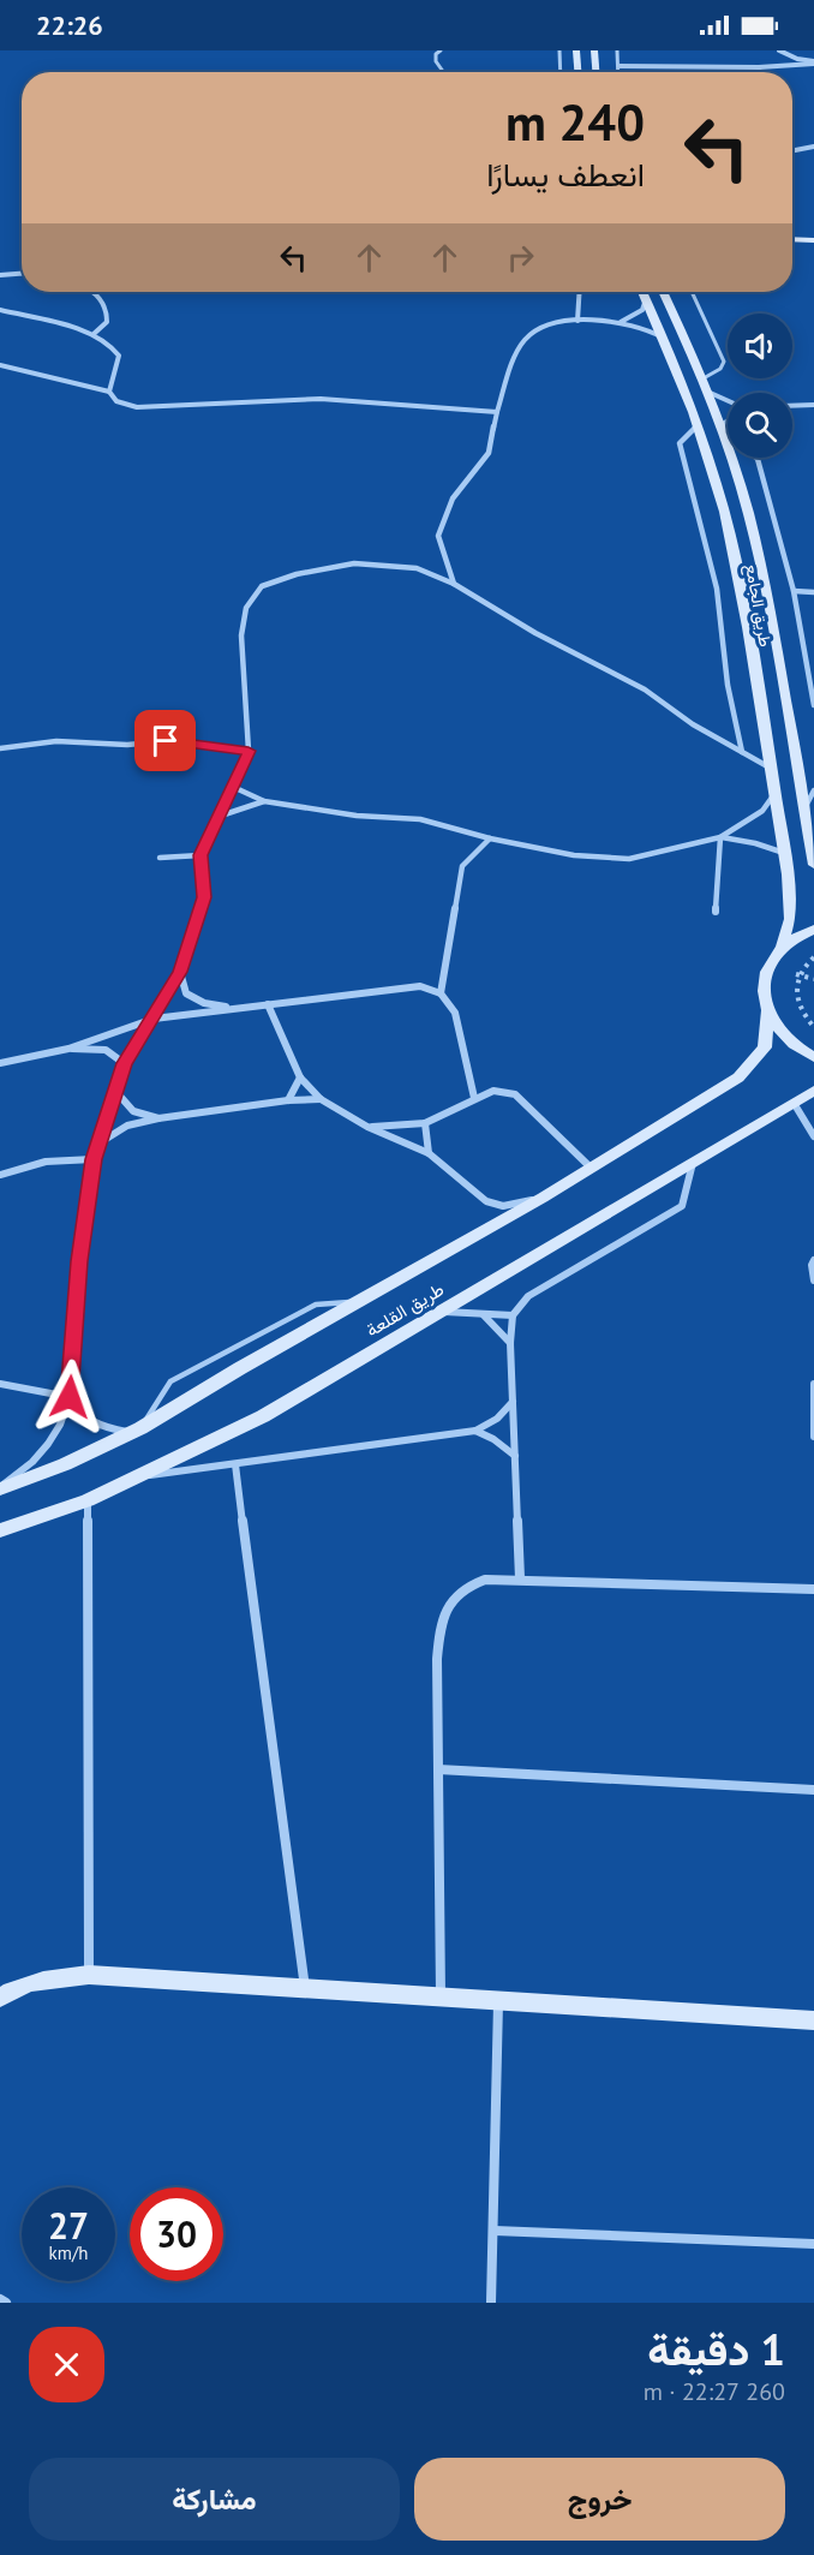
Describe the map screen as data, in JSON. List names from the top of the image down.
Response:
{
  "streets": {
    "main road": ["طريق الجامع", "طريق القلعة"]
  },
  "crossings": [
    ["طريق الجامع", "طريق القلعة"]
  ],
  "page": {
    "status": "22:26",
    "turn": ["240 m", "انعطف يسارًا"],
    "speed": "27 km/h",
    "limit": "30",
    "heading": ["1 دقيقة", "260 m · 22:27"],
    "buttons": ["خروج", "مشاركة"]
  }
}
